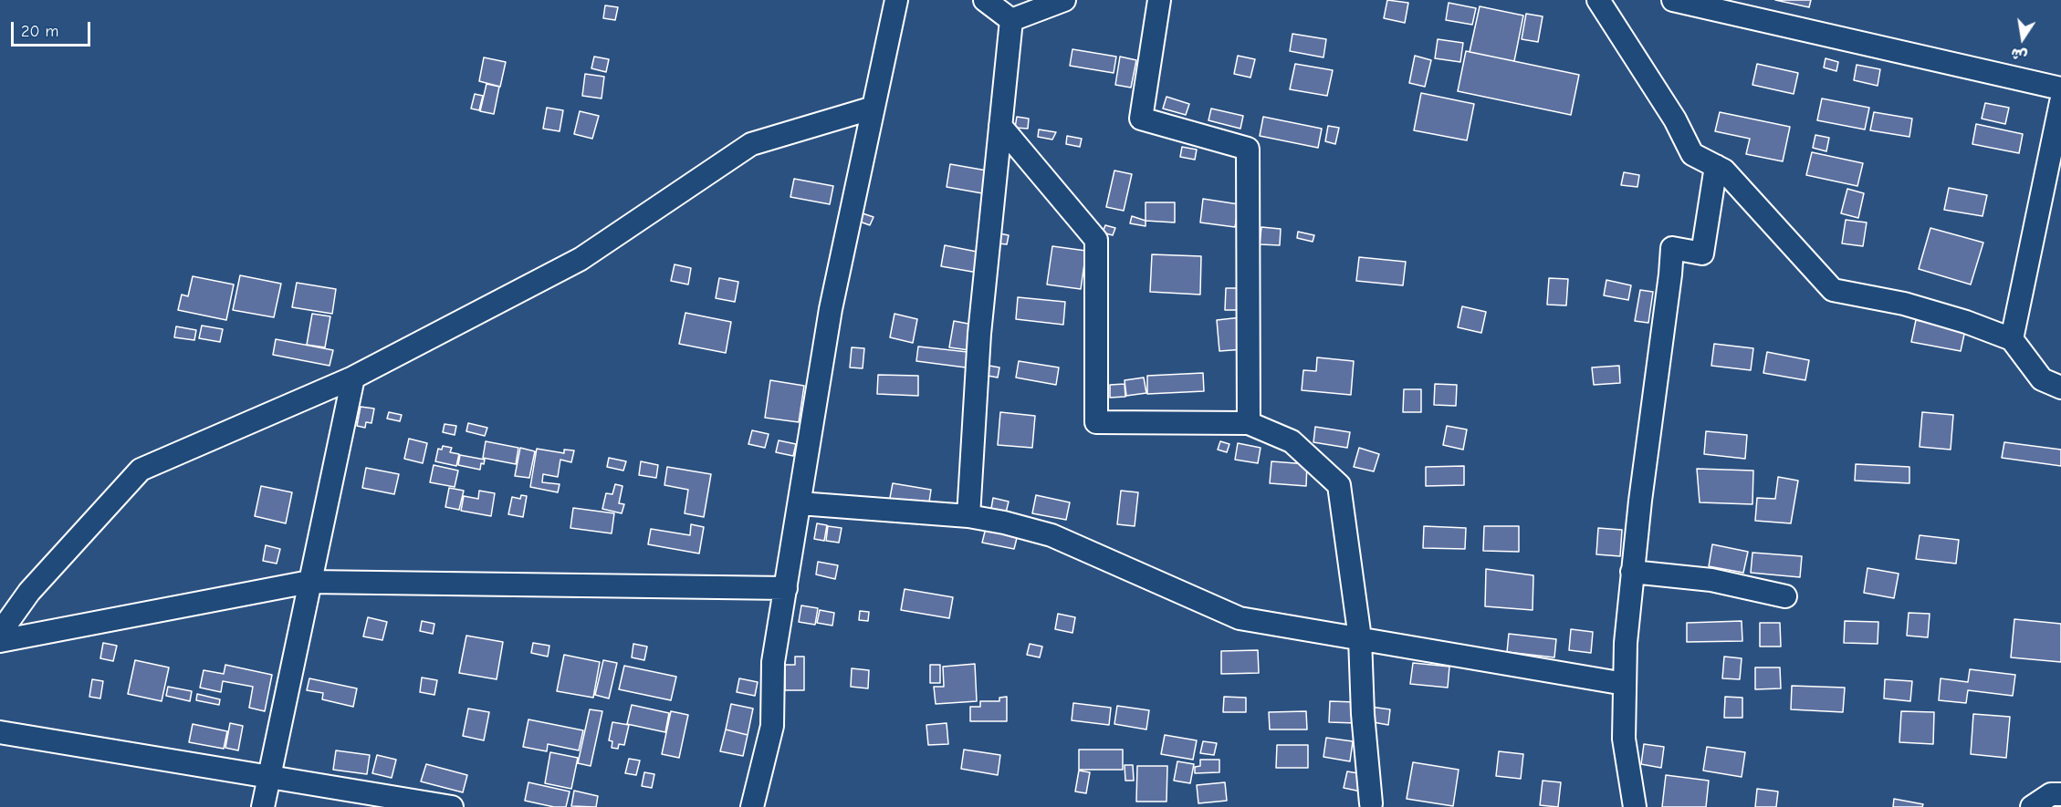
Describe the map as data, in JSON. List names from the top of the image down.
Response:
{
  "scale_bar": "20 m",
  "north": "bottom"
}
